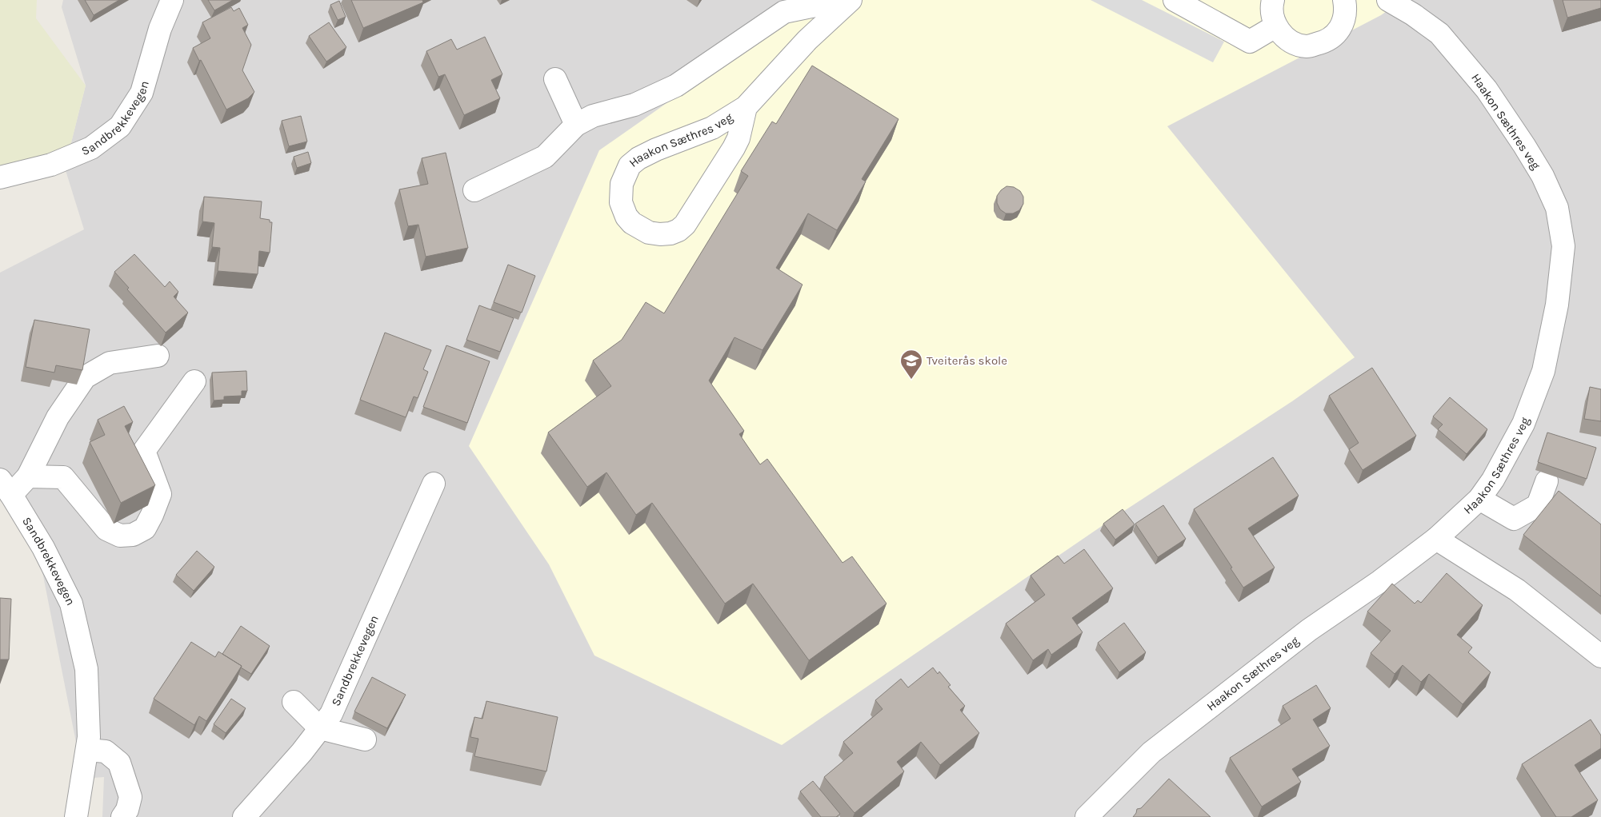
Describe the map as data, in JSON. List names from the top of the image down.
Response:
{
  "streets": {
    "street": ["Sandbrekkevegen", "Haakon Sæthres veg"]
  },
  "places": {
    "school or university": ["Tveiterås skole"]
  }
}
